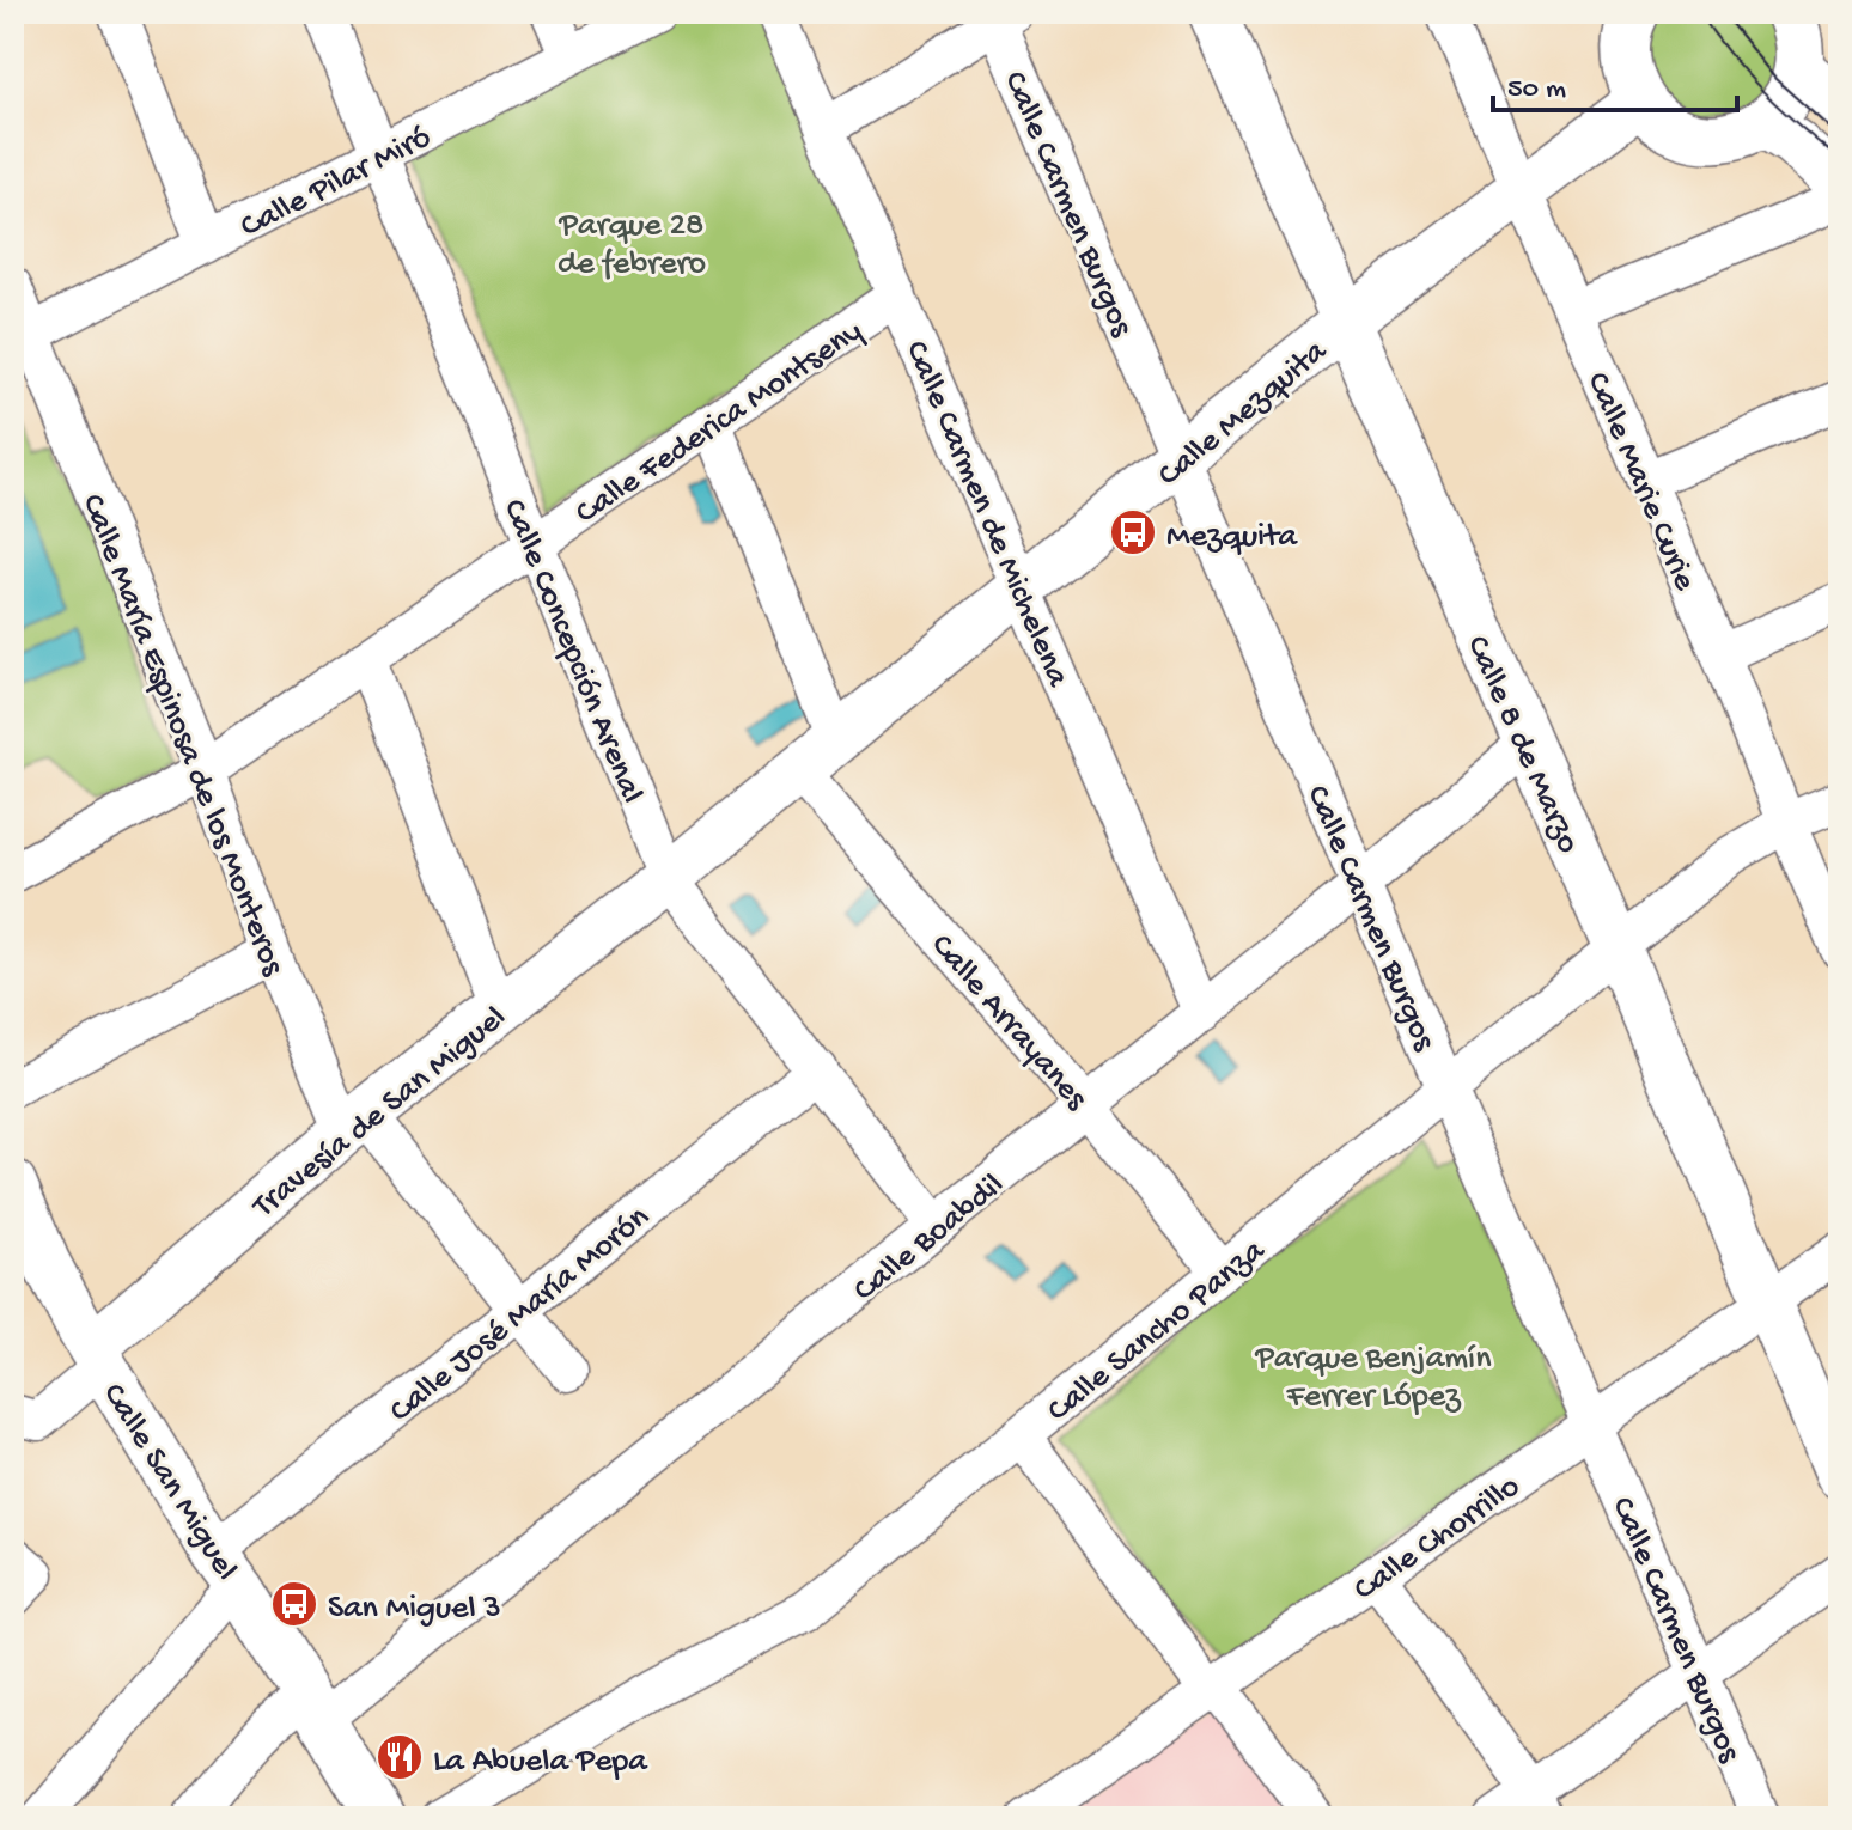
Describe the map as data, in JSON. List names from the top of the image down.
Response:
{
  "streets": {
    "street": [
      "Calle Pilar Miró",
      "Calle Carmen Burgos",
      "Calle Mezquita",
      "Calle Federica Montseny",
      "Calle Marie Curie",
      "Calle Carmen de Michelena",
      "Calle Concepción Arenal",
      "Calle María Espinosa de los Monteros",
      "Calle 8 de Marzo",
      "Calle Arrayanes",
      "Travesía de San Miguel",
      "Calle Boabdil",
      "Calle José María Morón",
      "Calle Sancho Panza",
      "Calle San Miguel",
      "Calle Chorrillo"
    ]
  },
  "crossings": [
    ["Calle Pilar Miró", "Calle Concepción Arenal"],
    ["Calle Pilar Miró", "Calle María Espinosa de los Monteros"],
    ["Calle Carmen Burgos", "Calle Mezquita"],
    ["Calle Carmen Burgos", "Calle Boabdil"],
    ["Calle Carmen Burgos", "Calle Sancho Panza"],
    ["Calle Carmen Burgos", "Calle Chorrillo"],
    ["Calle Mezquita", "Calle Marie Curie"],
    ["Calle Mezquita", "Calle Carmen de Michelena"],
    ["Calle Mezquita", "Calle Concepción Arenal"],
    ["Calle Mezquita", "Calle 8 de Marzo"],
    ["Calle Mezquita", "Calle Arrayanes"],
    ["Calle Mezquita", "Travesía de San Miguel"],
    ["Calle Federica Montseny", "Calle Carmen de Michelena"],
    ["Calle Federica Montseny", "Calle Concepción Arenal"],
    ["Calle Federica Montseny", "Calle María Espinosa de los Monteros"],
    ["Calle Marie Curie", "Calle Sancho Panza"],
    ["Calle Carmen de Michelena", "Calle Boabdil"],
    ["Calle Concepción Arenal", "Travesía de San Miguel"],
    ["Calle Concepción Arenal", "Calle Boabdil"],
    ["Calle Concepción Arenal", "Calle José María Morón"],
    ["Calle María Espinosa de los Monteros", "Travesía de San Miguel"],
    ["Calle María Espinosa de los Monteros", "Calle José María Morón"],
    ["Calle 8 de Marzo", "Calle Boabdil"],
    ["Calle 8 de Marzo", "Calle Sancho Panza"],
    ["Calle 8 de Marzo", "Calle Chorrillo"],
    ["Calle Arrayanes", "Calle Boabdil"],
    ["Calle Arrayanes", "Calle Sancho Panza"],
    ["Travesía de San Miguel", "Calle San Miguel"],
    ["Calle Boabdil", "Calle San Miguel"],
    ["Calle José María Morón", "Calle San Miguel"]
  ],
  "parks": ["Parque 28 de febrero", "Parque Benjamín Ferrer López"],
  "places": {
    "bus stop": ["Mezquita", "San Miguel 3"],
    "restaurant": ["La Abuela Pepa"]
  },
  "scale_bar": "50 m"
}
